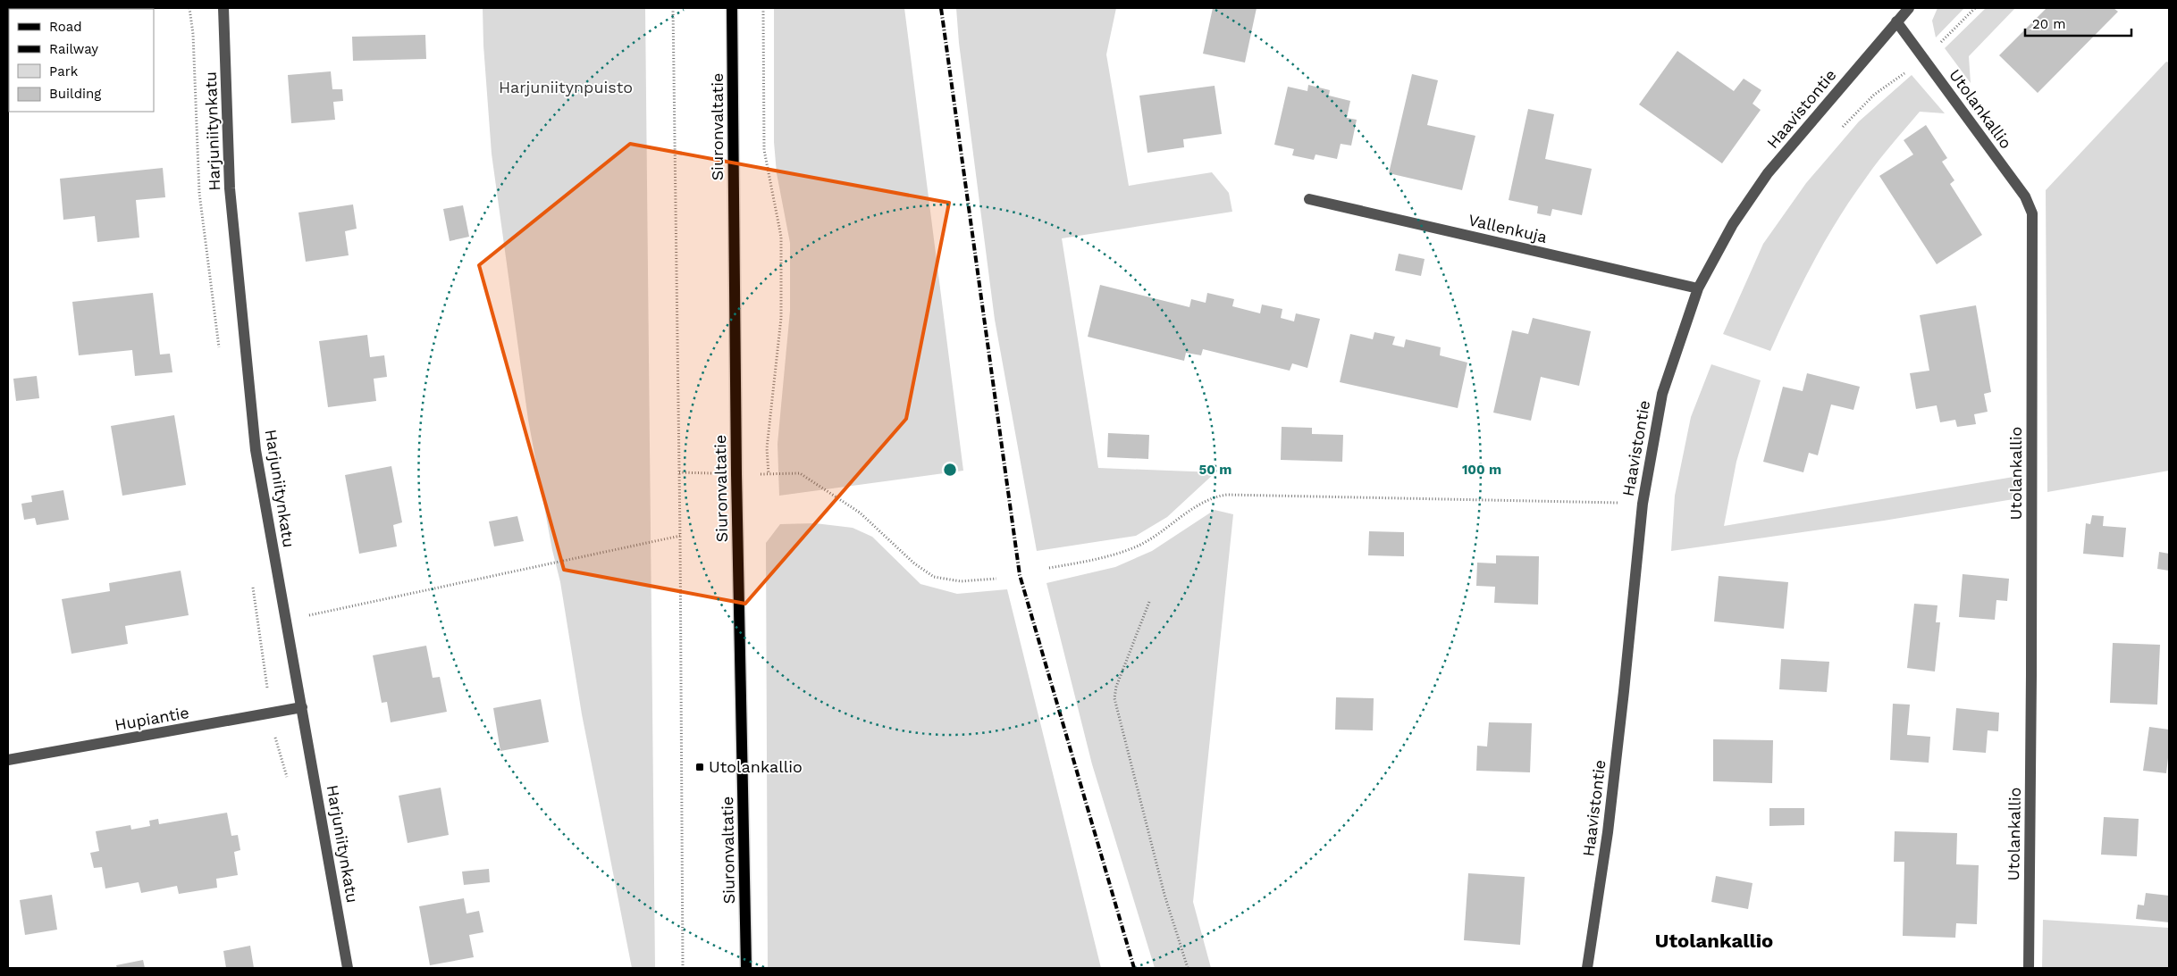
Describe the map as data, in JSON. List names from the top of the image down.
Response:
{
  "streets": {
    "main road": ["Siuronvaltatie"],
    "street": [
      "Haavistontie",
      "Utolankallio",
      "Harjuniitynkatu",
      "Vallenkuja",
      "Hupiantie"
    ]
  },
  "crossings": [
    ["Haavistontie", "Utolankallio"],
    ["Haavistontie", "Vallenkuja"],
    ["Harjuniitynkatu", "Hupiantie"]
  ],
  "districts": ["Utolankallio"],
  "parks": ["Harjuniitynpuisto"],
  "places": {
    "transit": ["Utolankallio"]
  },
  "legend": [
    "Road",
    "Railway",
    "Park",
    "Building"
  ],
  "scale_bar": "20 m",
  "rings": ["50 m", "100 m"]
}
